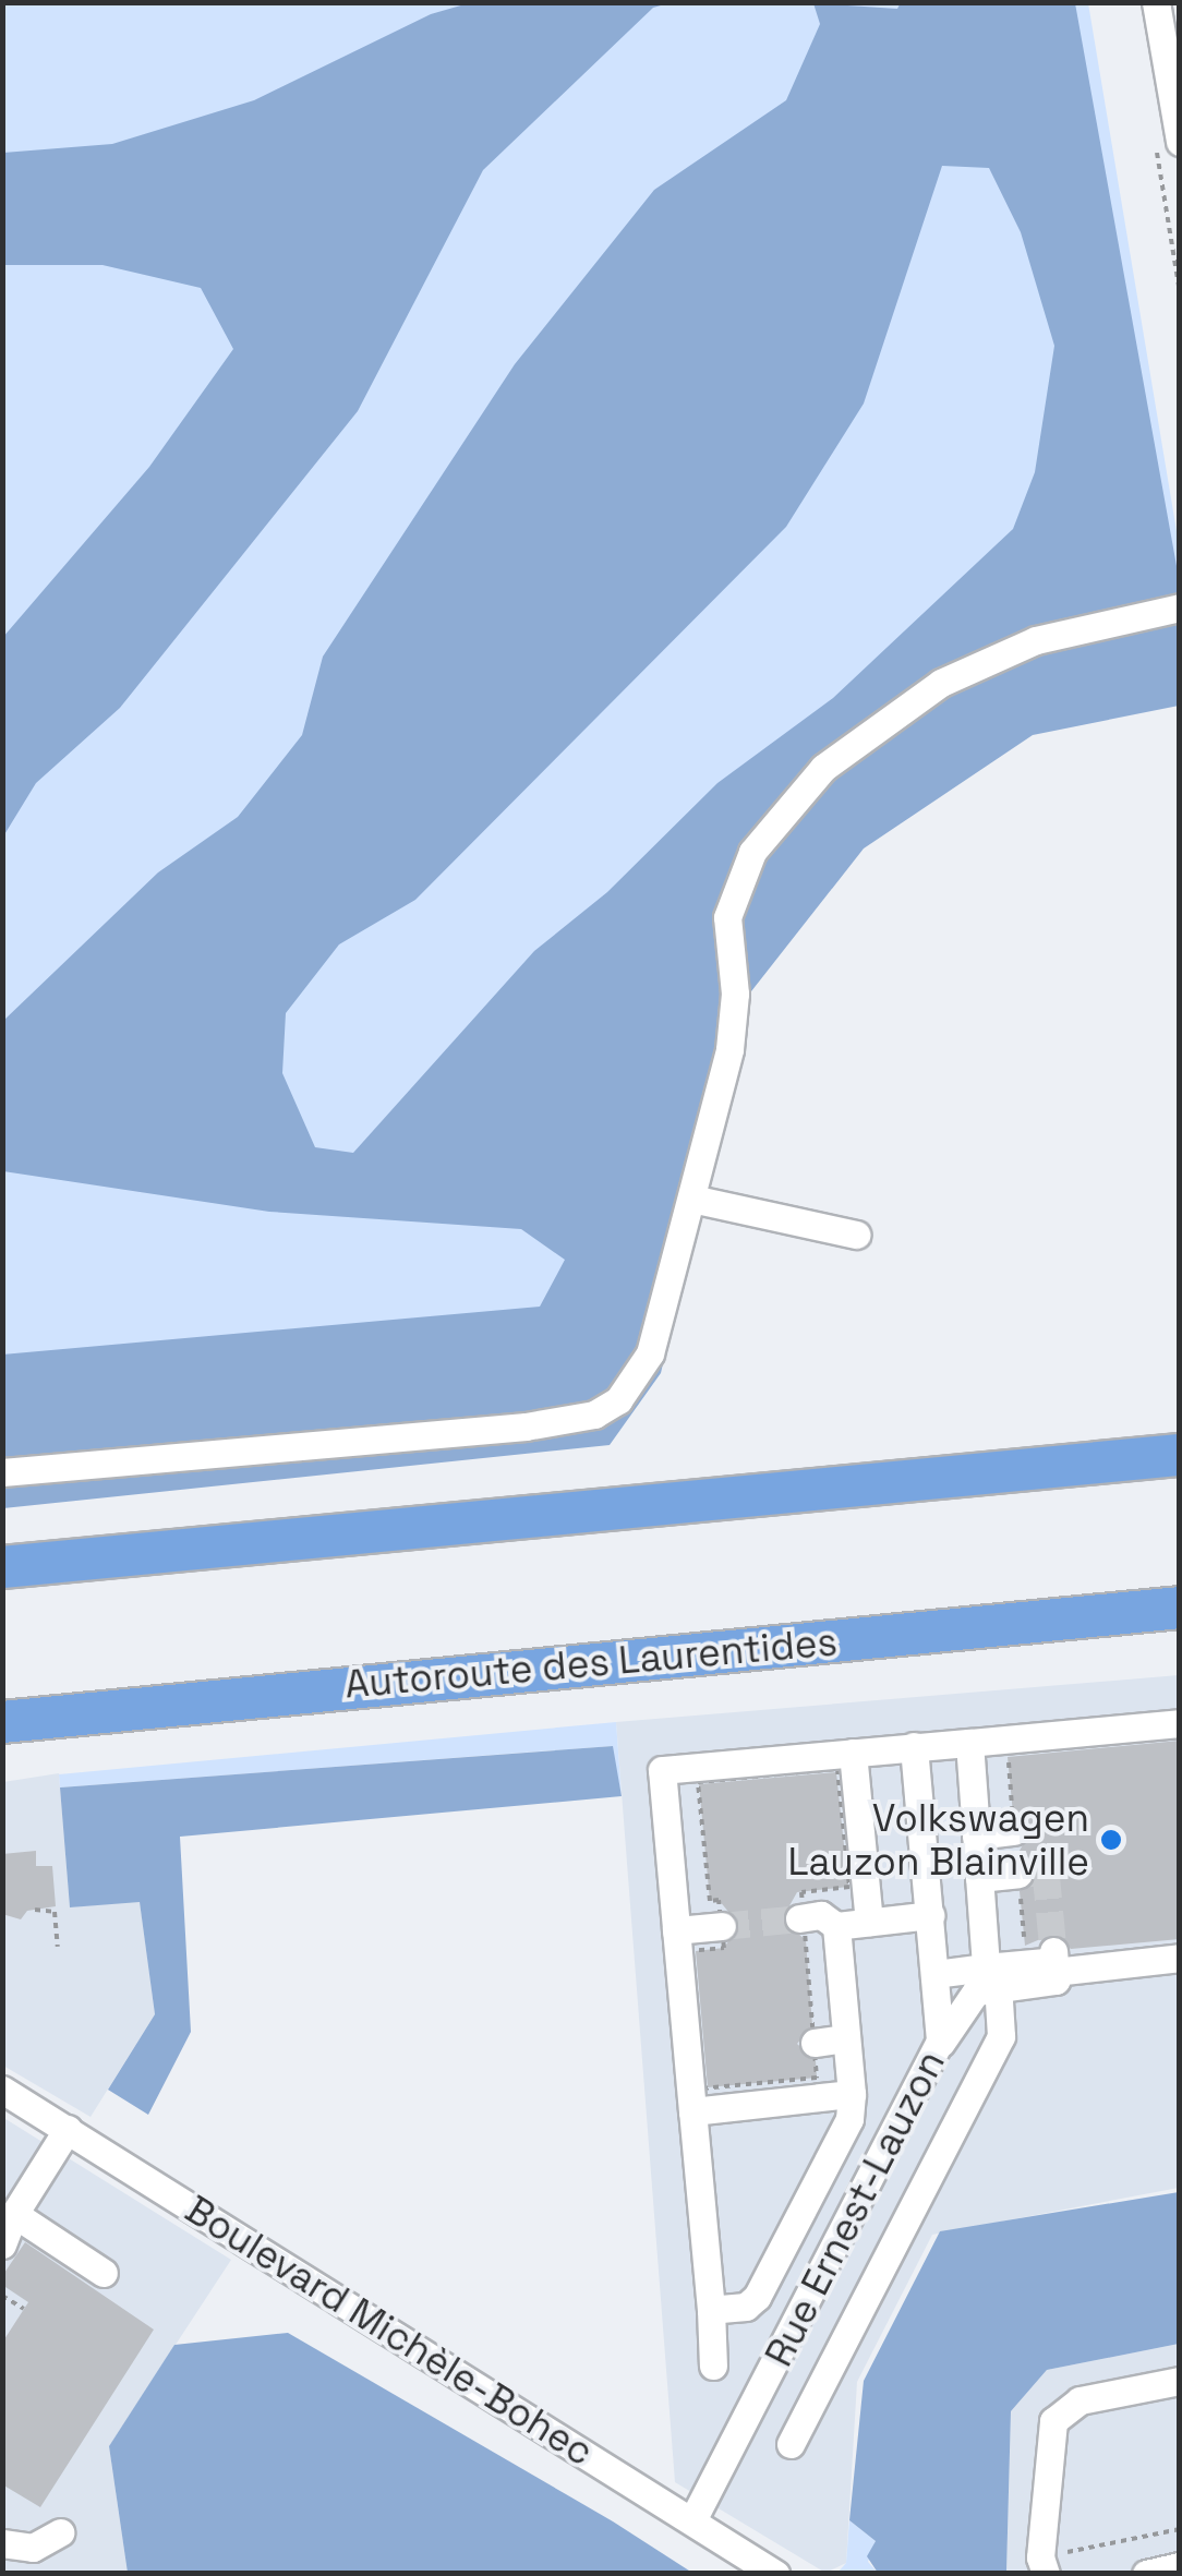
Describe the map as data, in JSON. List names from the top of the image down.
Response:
{
  "streets": {
    "highway": ["Autoroute des Laurentides"],
    "street": ["Rue Ernest-Lauzon", "Boulevard Michèle-Bohec"]
  },
  "crossings": [
    ["Rue Ernest-Lauzon", "Boulevard Michèle-Bohec"]
  ],
  "places": ["Volkswagen Lauzon Blainville"]
}
